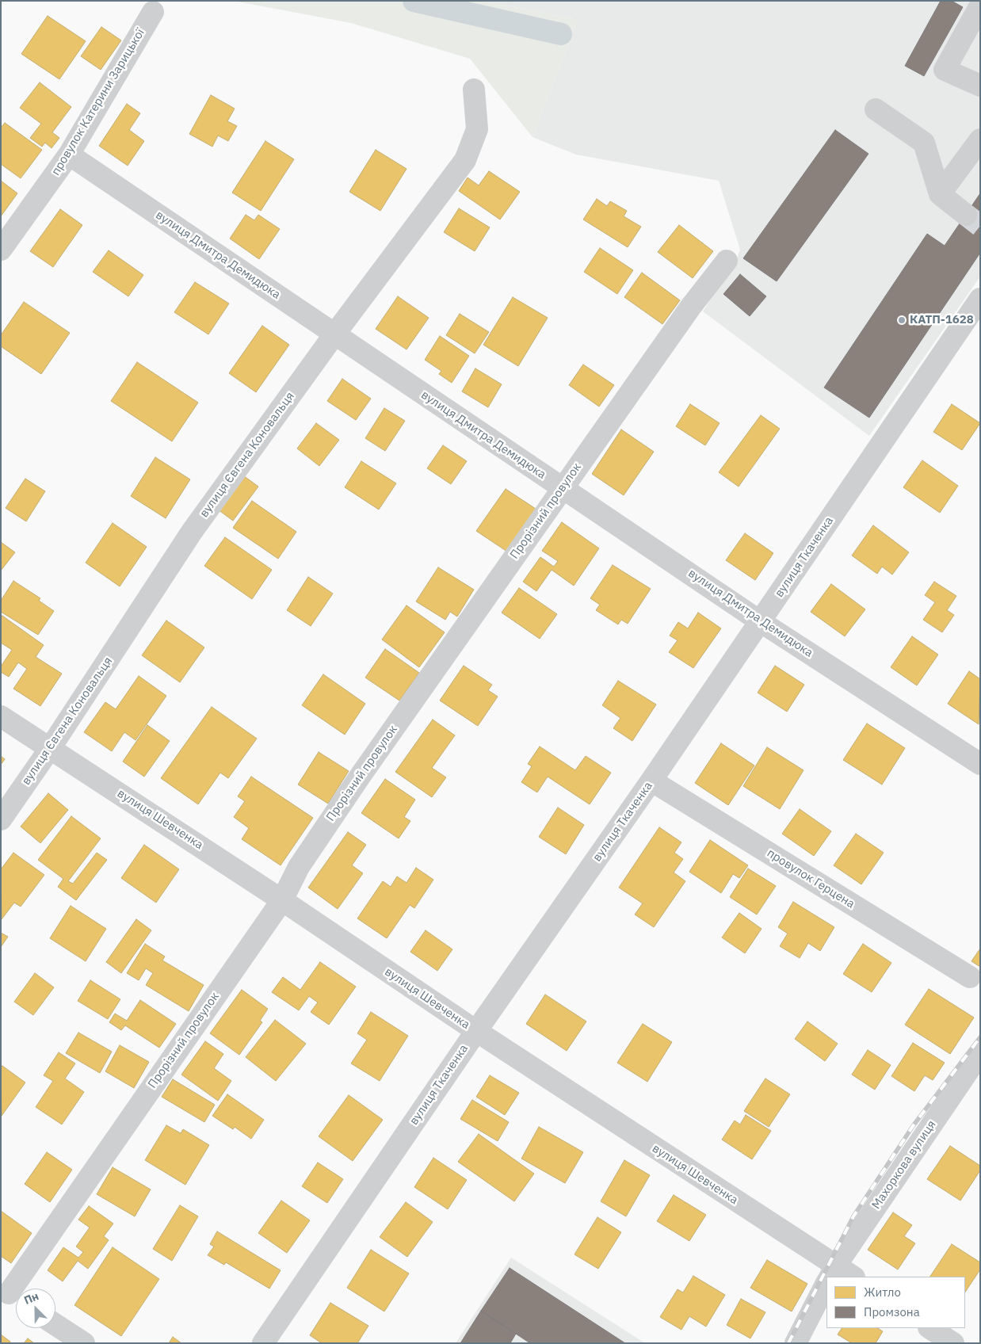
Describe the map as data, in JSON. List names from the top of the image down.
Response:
{
  "streets": {
    "street": [
      "провулок Катерини Зарицької",
      "вулиця Дмитра Демидюка",
      "вулиця Євгена Коновальця",
      "Прорізний провулок",
      "вулиця Ткаченка",
      "вулиця Шевченка",
      "провулок Герцена",
      "Махоркова вулиця"
    ]
  },
  "crossings": [
    ["провулок Катерини Зарицької", "вулиця Дмитра Демидюка"],
    ["вулиця Дмитра Демидюка", "вулиця Євгена Коновальця"],
    ["вулиця Дмитра Демидюка", "Прорізний провулок"],
    ["вулиця Дмитра Демидюка", "вулиця Ткаченка"],
    ["вулиця Євгена Коновальця", "вулиця Шевченка"],
    ["Прорізний провулок", "вулиця Шевченка"],
    ["вулиця Ткаченка", "вулиця Шевченка"],
    ["вулиця Ткаченка", "провулок Герцена"],
    ["вулиця Шевченка", "Махоркова вулиця"]
  ],
  "places": ["КАТП-1628"],
  "legend": ["Житло", "Промзона"],
  "north": "top left"
}
